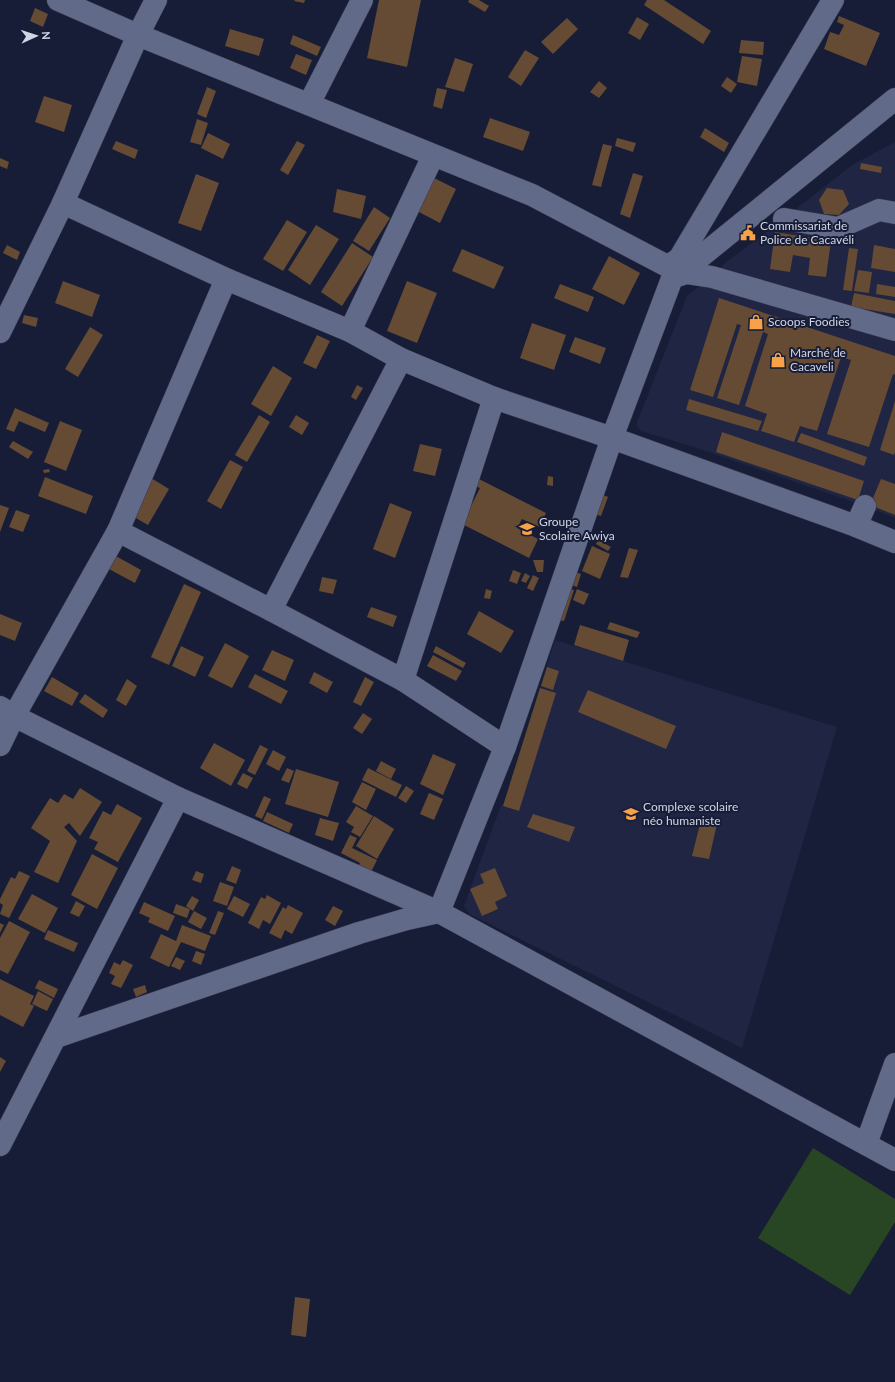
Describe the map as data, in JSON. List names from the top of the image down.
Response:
{
  "places": {
    "public building": ["Commissariat de Police de Cacavéli"],
    "shop": ["Scoops Foodies", "Marché de Cacaveli"],
    "school or university": ["Groupe Scolaire Awiya", "Complexe scolaire néo humaniste"]
  },
  "north": "right"
}
